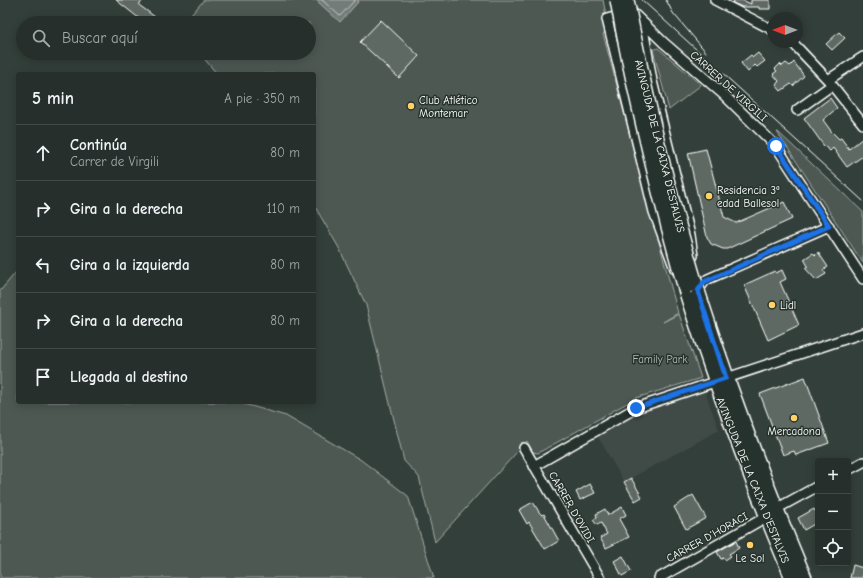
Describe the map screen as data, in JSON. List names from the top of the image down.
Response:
{
  "streets": {
    "main road": ["AVINGUDA DE LA CAIXA D'ESTALVIS"],
    "street": ["CARRER DE VIRGILI", "CARRER D'OVIDI", "CARRER D'HORACI"]
  },
  "crossings": [
    ["CARRER DE VIRGILI", "AVINGUDA DE LA CAIXA D'ESTALVIS"],
    ["AVINGUDA DE LA CAIXA D'ESTALVIS", "CARRER D'HORACI"]
  ],
  "parks": ["Family Park"],
  "places": [
    "Club Atlético Montemar",
    "Residencia 3ª edad Ballesol",
    "Lidl",
    "Mercadona",
    "Le Sol"
  ],
  "north": "left",
  "page": {
    "search": "Buscar aquí",
    "heading": ["5 min", "A pie · 350 m"],
    "list": [
      ["Continúa", "Carrer de Virgili", "80 m"],
      ["Gira a la derecha", "110 m"],
      ["Gira a la izquierda", "80 m"],
      ["Gira a la derecha", "80 m"],
      "Llegada al destino"
    ],
    "map_buttons": ["+", "−"]
  }
}
